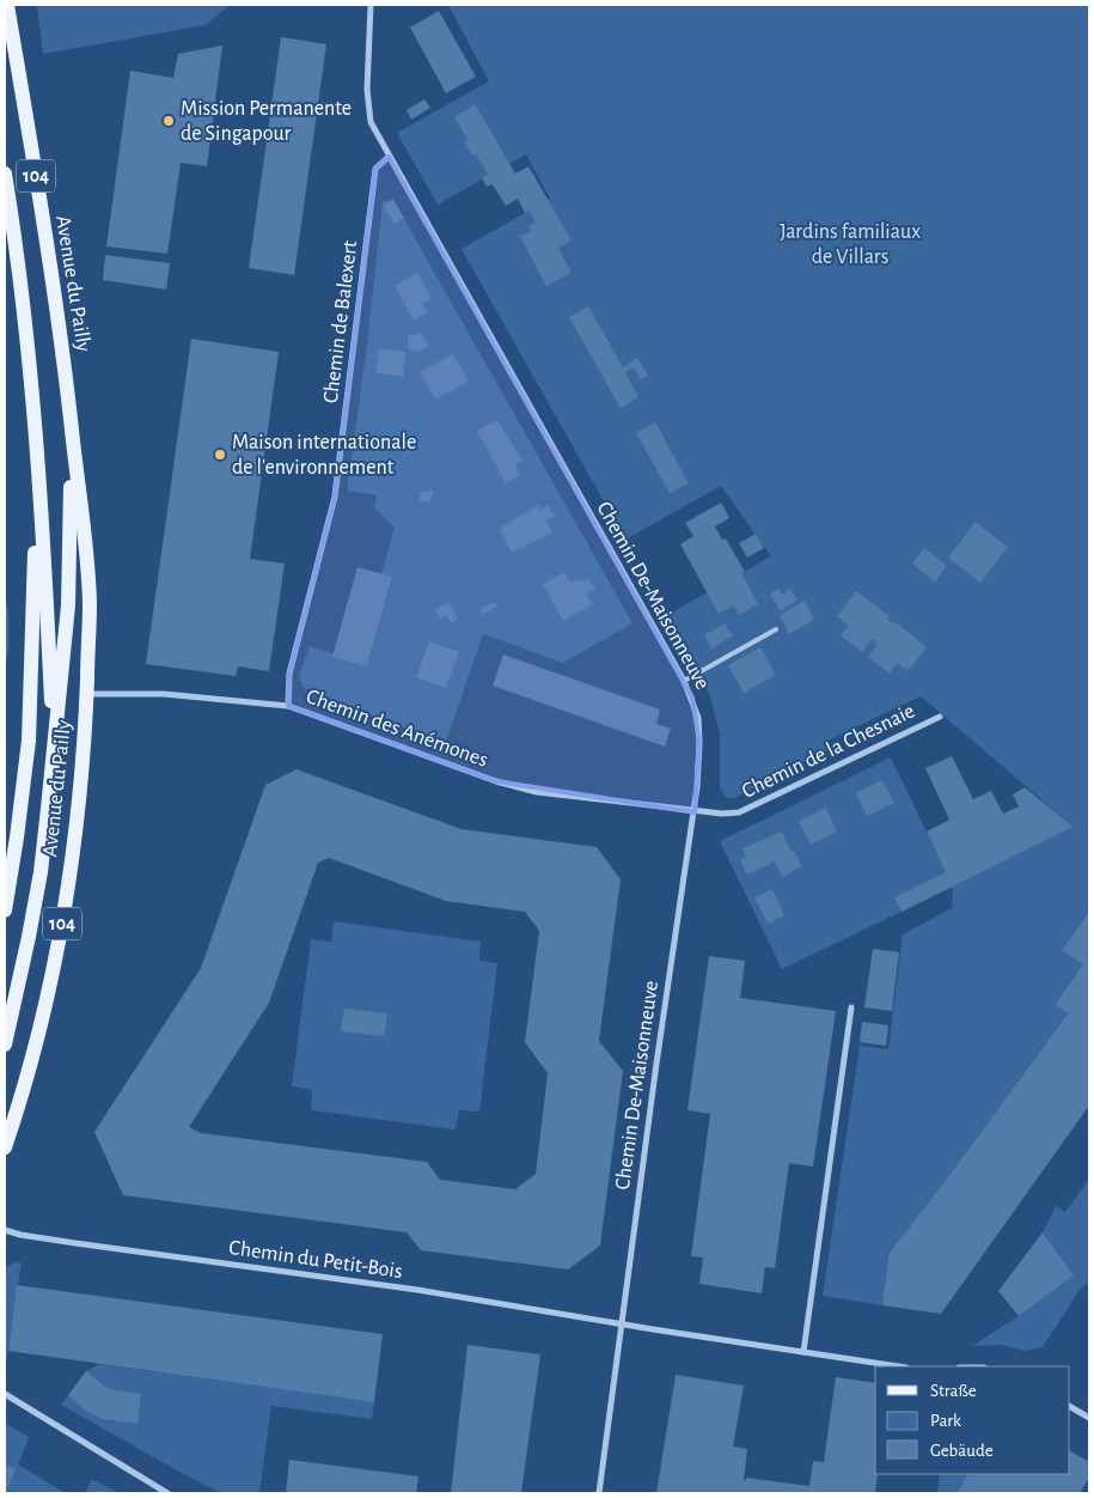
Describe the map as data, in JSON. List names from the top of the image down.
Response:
{
  "streets": {
    "main road": ["104", "Avenue du Pailly"],
    "street": [
      "Chemin de Balexert",
      "Chemin De-Maisonneuve",
      "Chemin des Anémones",
      "Chemin de la Chesnaie",
      "Chemin du Petit-Bois"
    ]
  },
  "crossings": [
    ["104", "Avenue du Pailly"],
    ["Avenue du Pailly", "Chemin des Anémones"],
    ["Chemin de Balexert", "Chemin De-Maisonneuve"],
    ["Chemin de Balexert", "Chemin des Anémones"],
    ["Chemin De-Maisonneuve", "Chemin des Anémones"],
    ["Chemin De-Maisonneuve", "Chemin de la Chesnaie"],
    ["Chemin De-Maisonneuve", "Chemin du Petit-Bois"],
    ["Chemin des Anémones", "Chemin de la Chesnaie"]
  ],
  "parks": ["Jardins familiaux de Villars"],
  "places": ["Mission Permanente de Singapour", "Maison internationale de l'environnement"],
  "legend": ["Straße", "Park", "Gebäude"]
}
